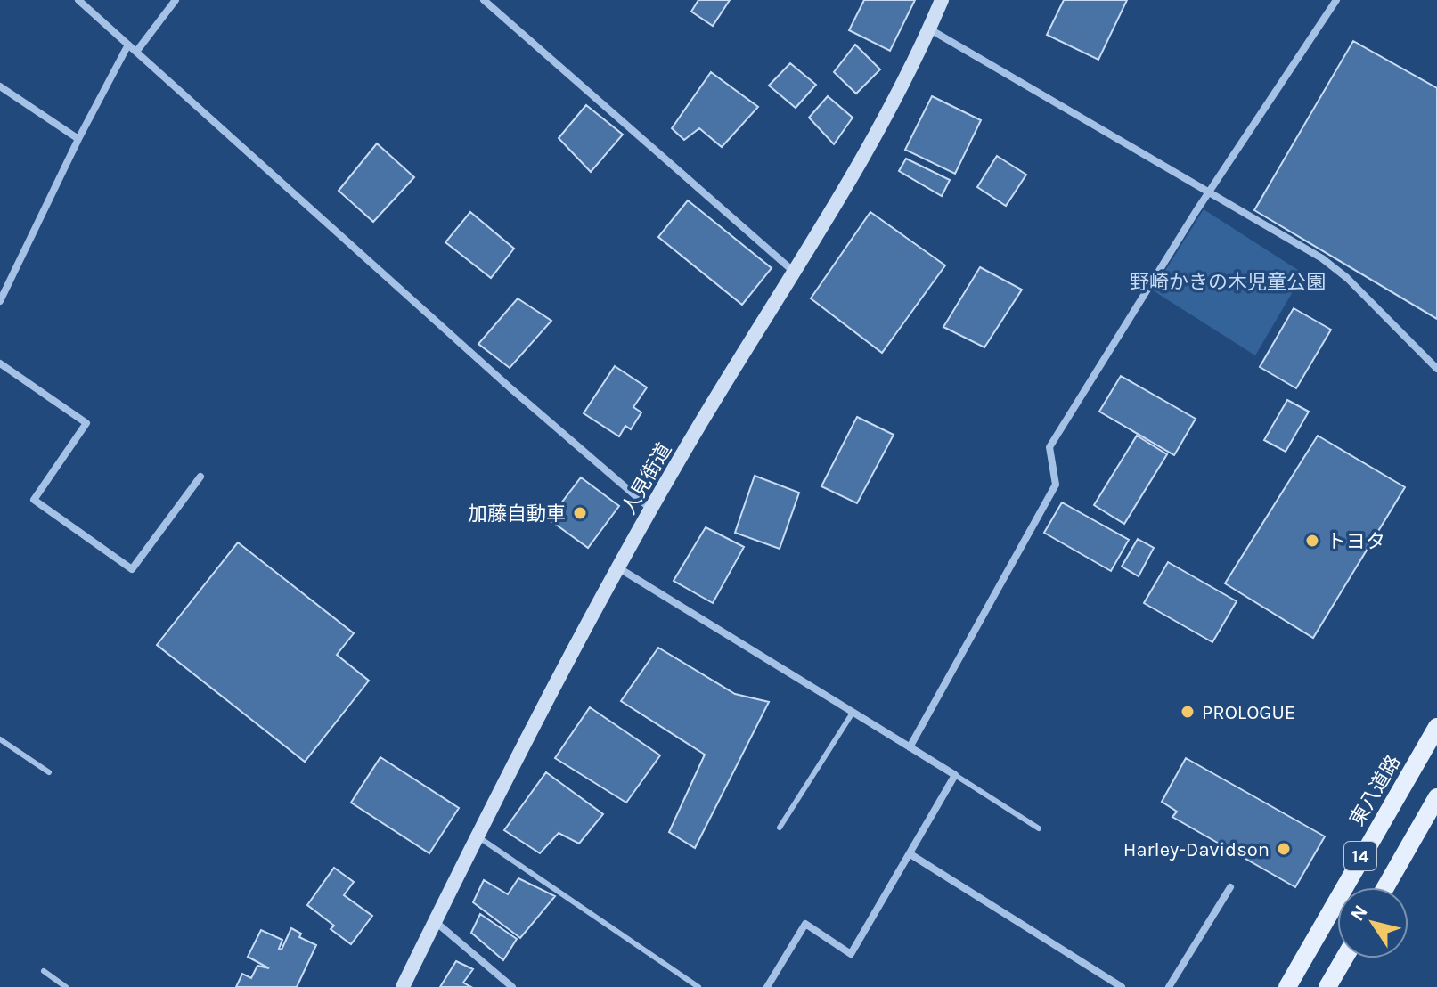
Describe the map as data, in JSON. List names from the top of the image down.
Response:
{
  "streets": {
    "main road": ["人見街道", "東八道路", "14"]
  },
  "parks": ["野崎かきの木児童公園"],
  "places": [
    "加藤自動車",
    "トヨタ",
    "PROLOGUE",
    "Harley-Davidson"
  ],
  "north": "top left"
}
